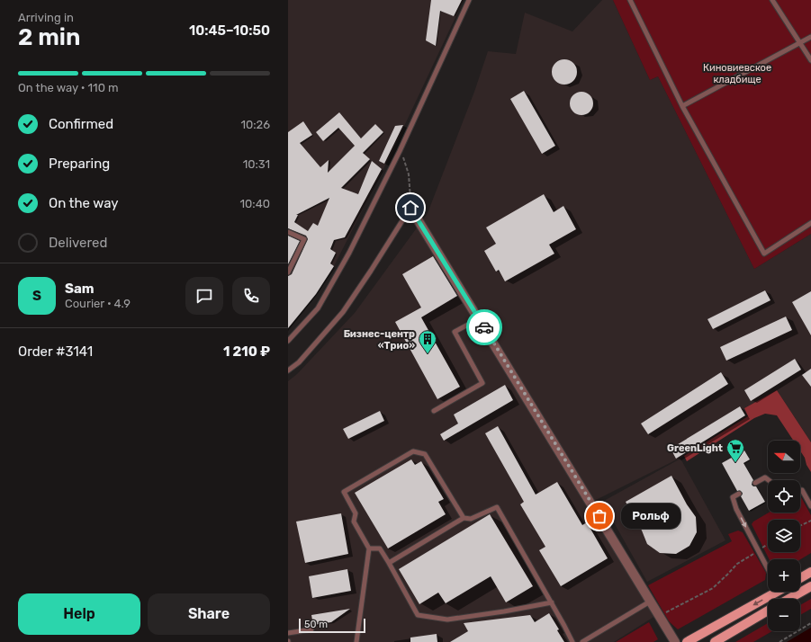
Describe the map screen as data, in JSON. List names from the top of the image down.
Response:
{
  "parks": ["Киновиевское кладбище"],
  "places": {
    "building": ["Бизнес-центр «Трио»"],
    "supermarket": ["GreenLight"],
    "other": ["Рольф"]
  },
  "scale_bar": "50 m",
  "north": "left",
  "page": {
    "heading": ["2 min", "Arriving in", "10:45–10:50"],
    "panel": [
      "Sam",
      "Courier · 4.9",
      "Order #3141",
      "1 210 ₽"
    ],
    "bar": "On the way · 110 m",
    "list": [
      ["Confirmed", "10:26"],
      ["Preparing", "10:31"],
      ["On the way", "10:40"],
      "Delivered"
    ],
    "round": "S",
    "map_buttons": ["+", "−"],
    "bubble": "Рольф",
    "buttons": ["Help", "Share"],
    "scale": "50 m"
  }
}
